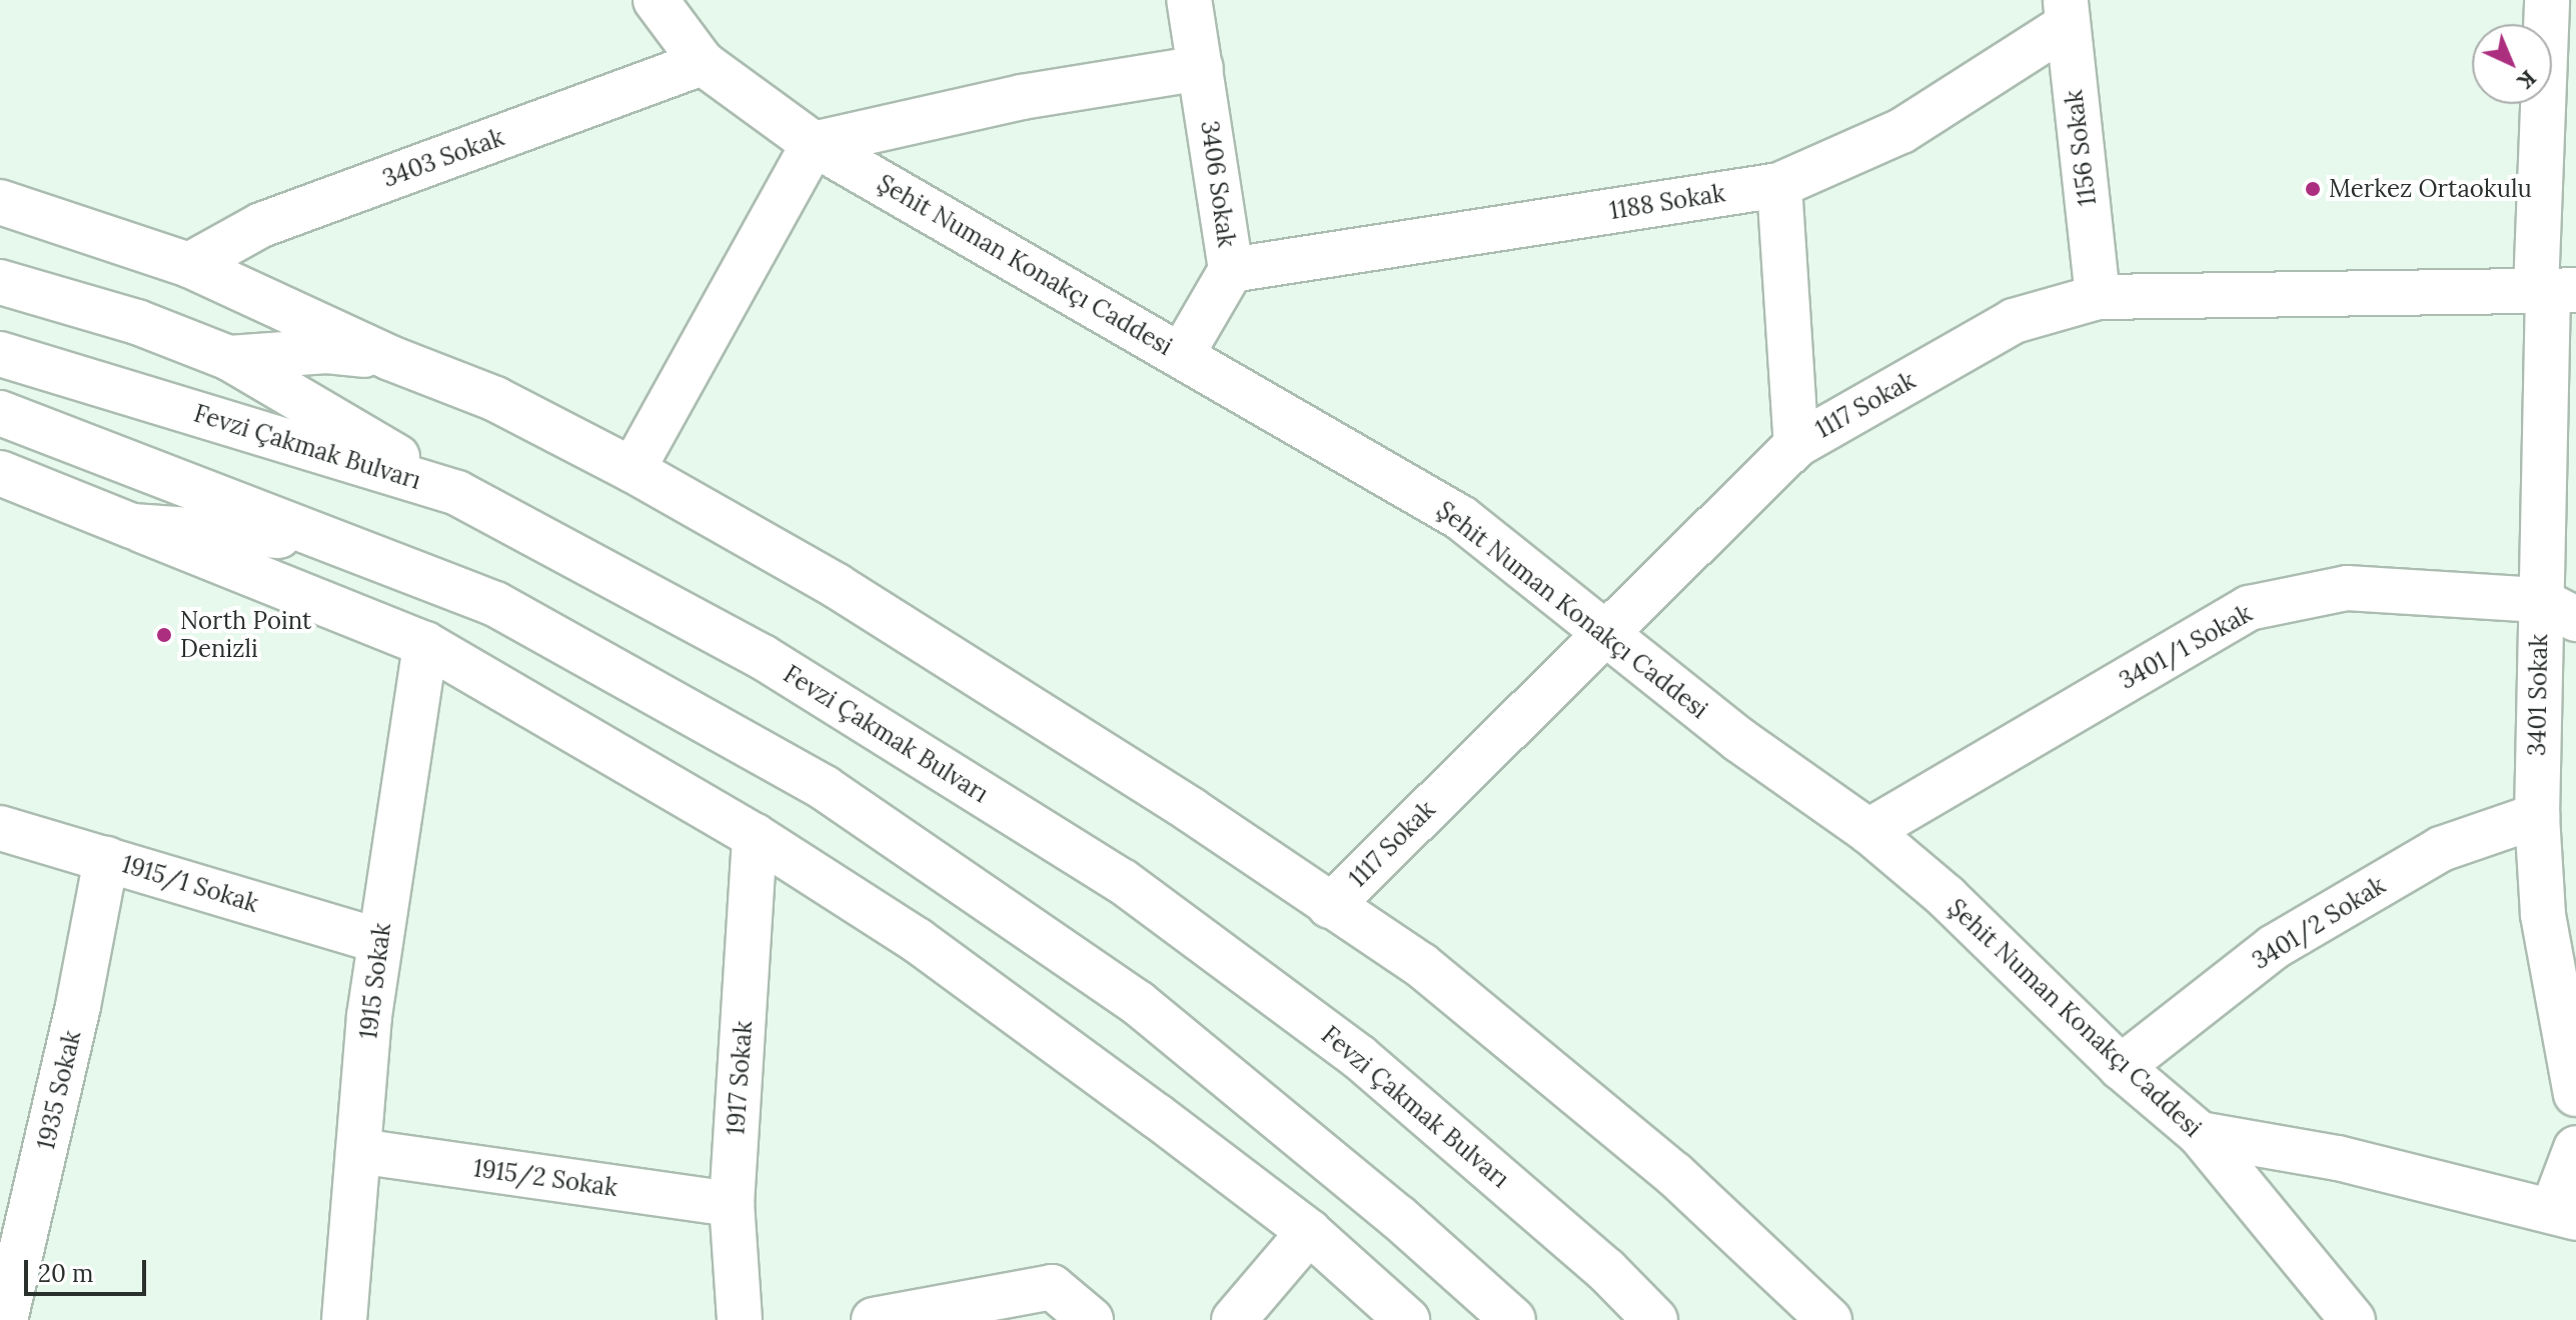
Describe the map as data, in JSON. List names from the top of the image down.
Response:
{
  "streets": {
    "street": [
      "1156 Sokak",
      "3403 Sokak",
      "3406 Sokak",
      "1188 Sokak",
      "Şehit Numan Konakçı Caddesi",
      "1117 Sokak",
      "Fevzi Çakmak Bulvarı",
      "3401/1 Sokak",
      "3401 Sokak",
      "1915/1 Sokak",
      "3401/2 Sokak",
      "1915 Sokak",
      "1917 Sokak",
      "1935 Sokak",
      "1915/2 Sokak"
    ]
  },
  "crossings": [
    ["1156 Sokak", "1188 Sokak"],
    ["1156 Sokak", "1117 Sokak"],
    ["3403 Sokak", "Şehit Numan Konakçı Caddesi"],
    ["3406 Sokak", "1188 Sokak"],
    ["3406 Sokak", "Şehit Numan Konakçı Caddesi"],
    ["Şehit Numan Konakçı Caddesi", "1117 Sokak"],
    ["Şehit Numan Konakçı Caddesi", "3401/1 Sokak"],
    ["Şehit Numan Konakçı Caddesi", "3401/2 Sokak"],
    ["1117 Sokak", "3401 Sokak"],
    ["3401/1 Sokak", "3401 Sokak"],
    ["3401 Sokak", "3401/2 Sokak"],
    ["1915/1 Sokak", "1915 Sokak"],
    ["1915/1 Sokak", "1935 Sokak"],
    ["1915 Sokak", "1915/2 Sokak"],
    ["1917 Sokak", "1915/2 Sokak"]
  ],
  "places": ["Merkez Ortaokulu", "North Point Denizli"],
  "scale_bar": "20 m",
  "north": "bottom right"
}
